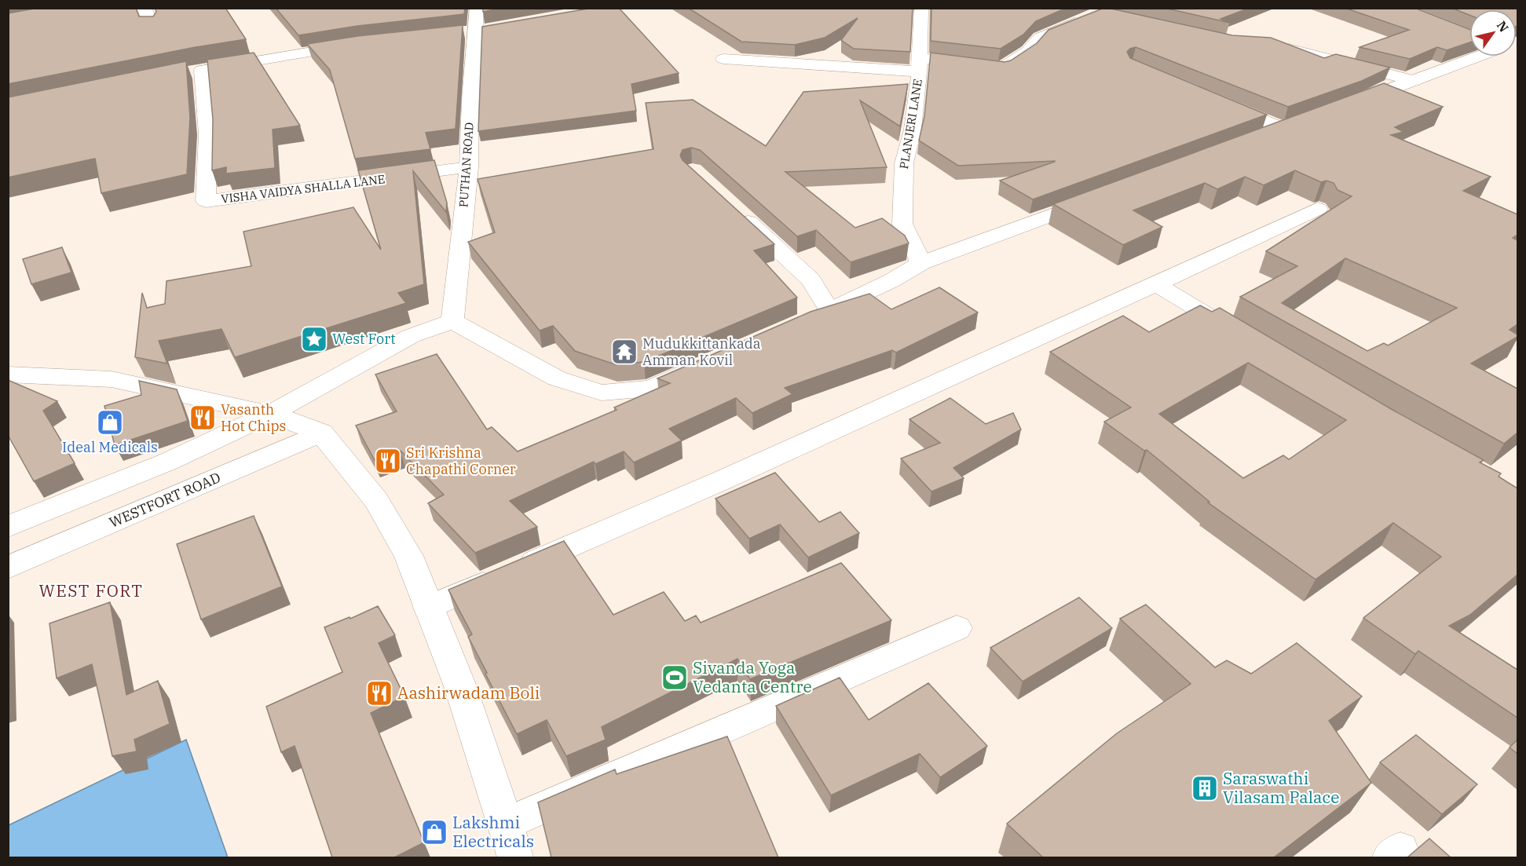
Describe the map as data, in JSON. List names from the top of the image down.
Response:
{
  "streets": {
    "street": [
      "PLANJERI LANE",
      "PUTHAN ROAD",
      "VISHA VAIDYA SHALLA LANE",
      "WESTFORT ROAD"
    ]
  },
  "crossings": [
    ["PUTHAN ROAD", "VISHA VAIDYA SHALLA LANE"]
  ],
  "districts": ["WEST FORT"],
  "places": {
    "place": ["West Fort"],
    "temple": ["Mudukkittankada Amman Kovil"],
    "restaurant": ["Vasanth Hot Chips", "Sri Krishna Chapathi Corner", "Aashirwadam Boli"],
    "shop": ["Ideal Medicals", "Lakshmi Electricals"],
    "sports": ["Sivanda Yoga Vedanta Centre"],
    "building": ["Saraswathi Vilasam Palace"]
  },
  "north": "top right"
}
